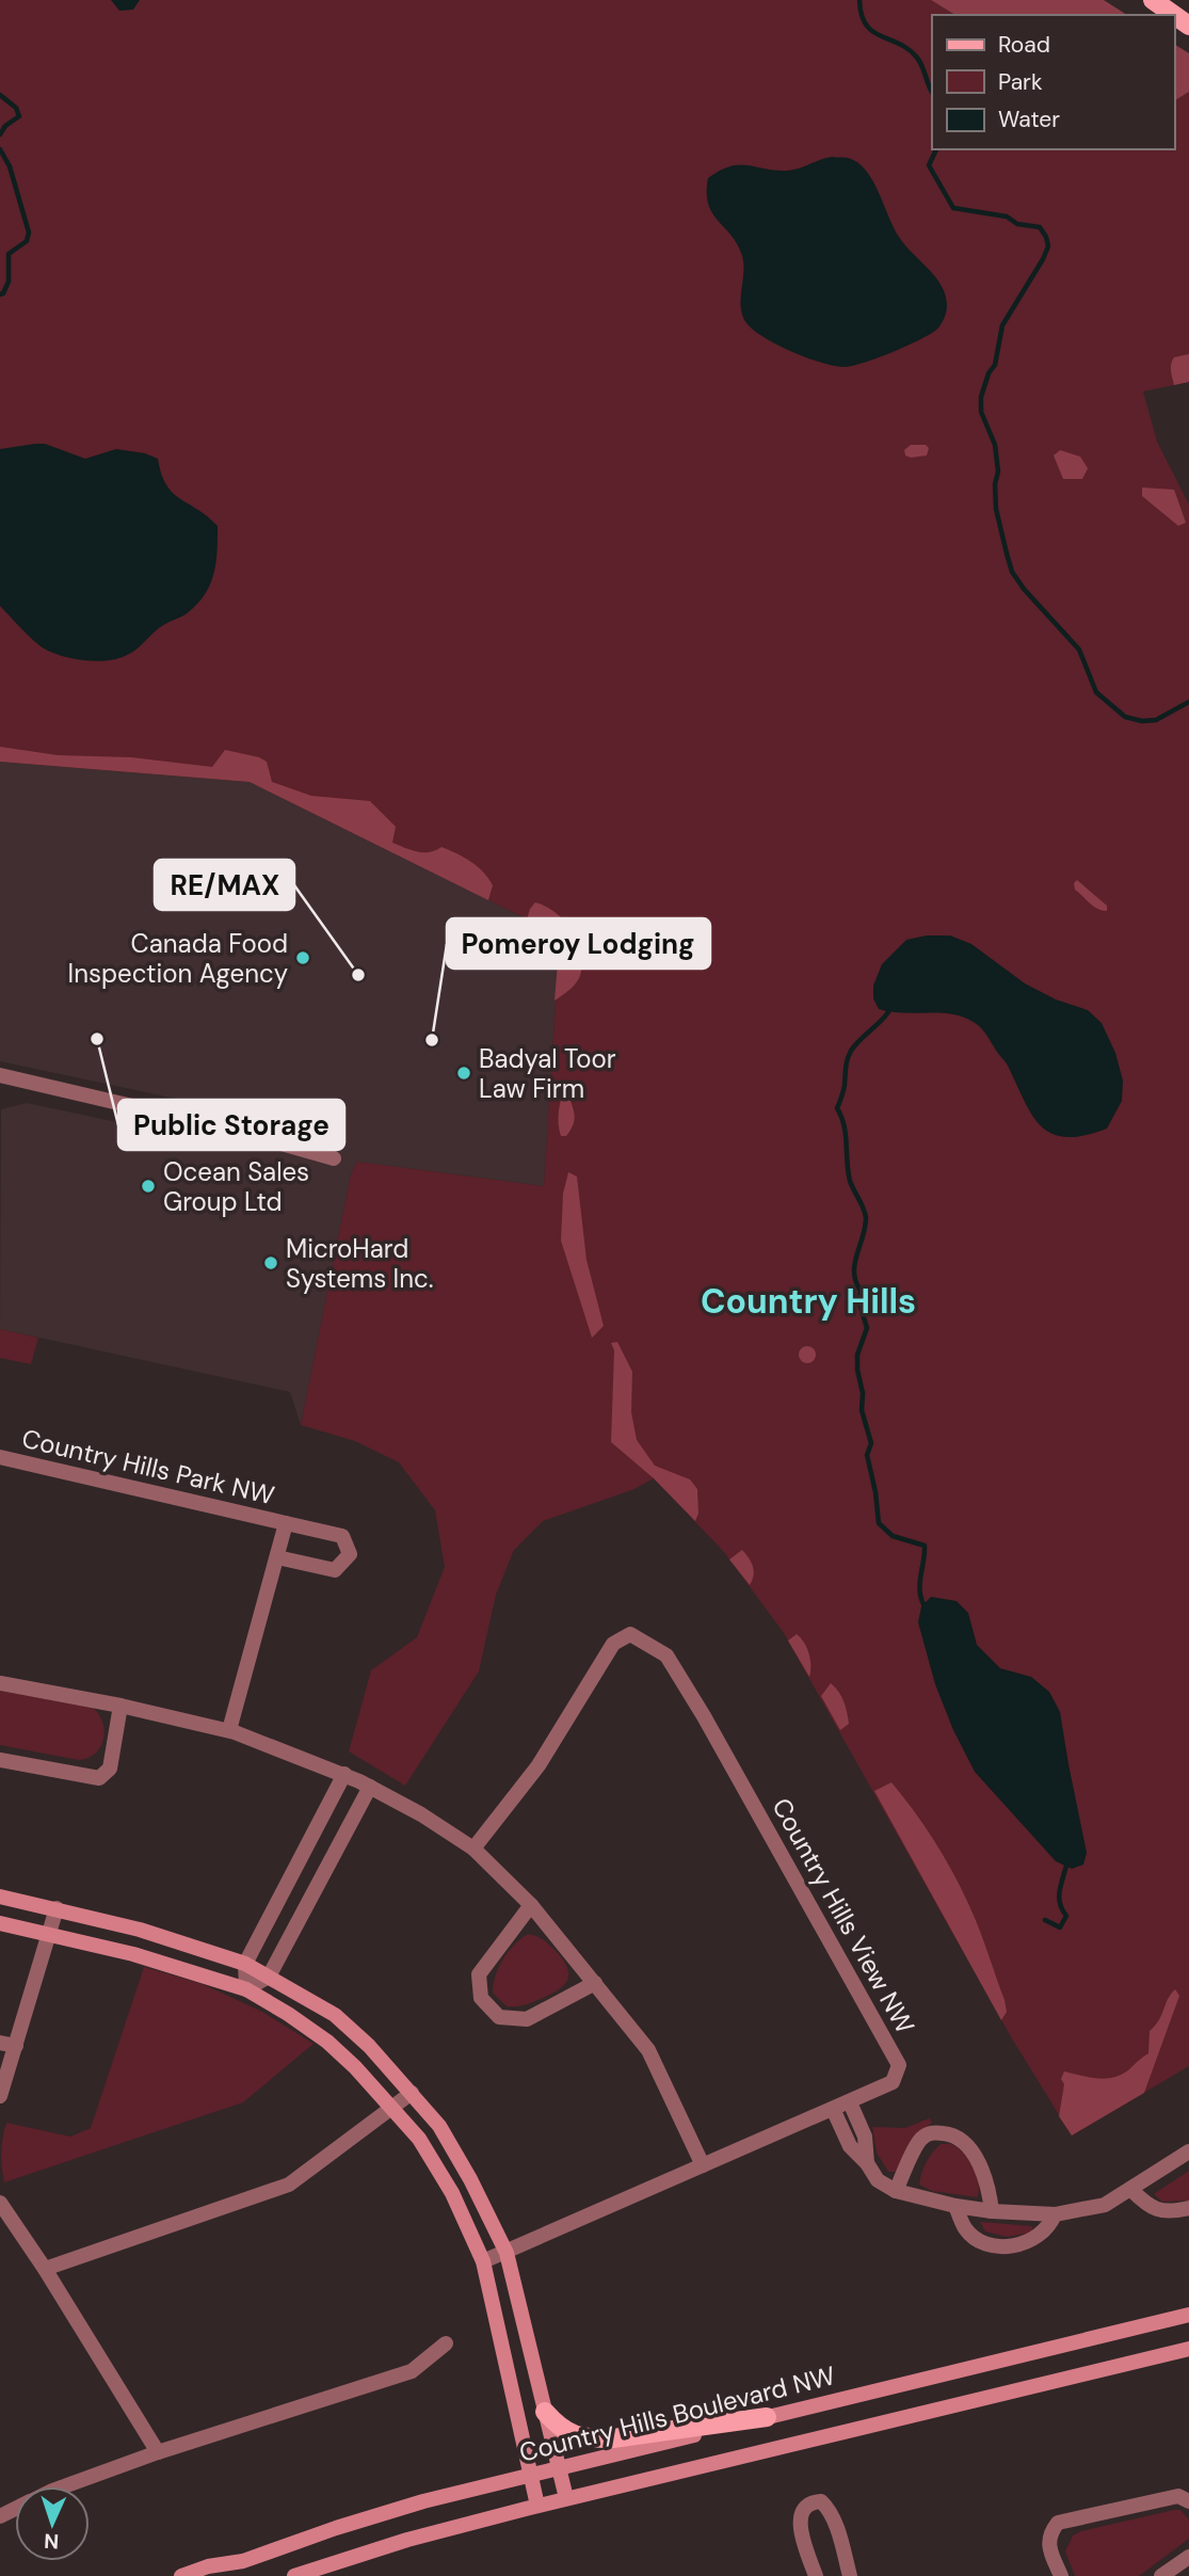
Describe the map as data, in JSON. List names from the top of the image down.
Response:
{
  "streets": {
    "main road": ["Country Hills Boulevard NW"],
    "street": ["Country Hills Park NW", "Country Hills View NW"]
  },
  "districts": ["Country Hills"],
  "places": [
    "Canada Food Inspection Agency",
    "RE/MAX",
    "Public Storage",
    "Pomeroy Lodging",
    "Badyal Toor Law Firm",
    "Ocean Sales Group Ltd",
    "MicroHard Systems Inc."
  ],
  "legend": ["Road", "Park", "Water"],
  "north": "bottom"
}
